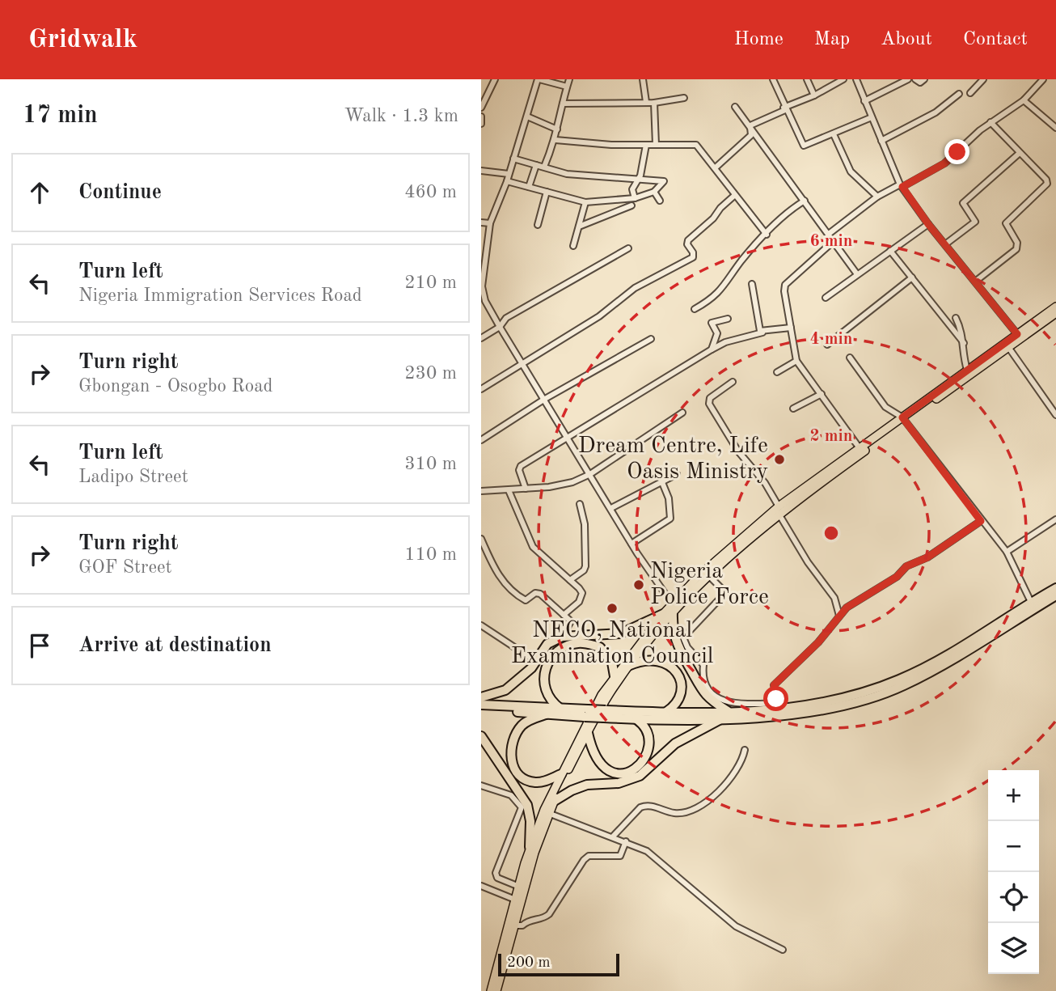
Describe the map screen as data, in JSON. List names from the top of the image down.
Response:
{
  "places": ["Dream Centre, Life Oasis Ministry", "Nigeria Police Force", "NECO, National Examination Council"],
  "scale_bar": "200 m",
  "page": {
    "header": "Gridwalk",
    "nav": [
      "Home",
      "Map",
      "About",
      "Contact"
    ],
    "heading": ["17 min", "Walk · 1.3 km"],
    "list": [
      ["Continue", "460 m"],
      ["Turn left", "Nigeria Immigration Services Road", "210 m"],
      ["Turn right", "Gbongan - Osogbo Road", "230 m"],
      ["Turn left", "Ladipo Street", "310 m"],
      ["Turn right", "GOF Street", "110 m"],
      "Arrive at destination"
    ],
    "map_buttons": ["+", "−"],
    "scale": "200 m"
  },
  "rings": ["6 min", "4 min", "2 min"]
}
